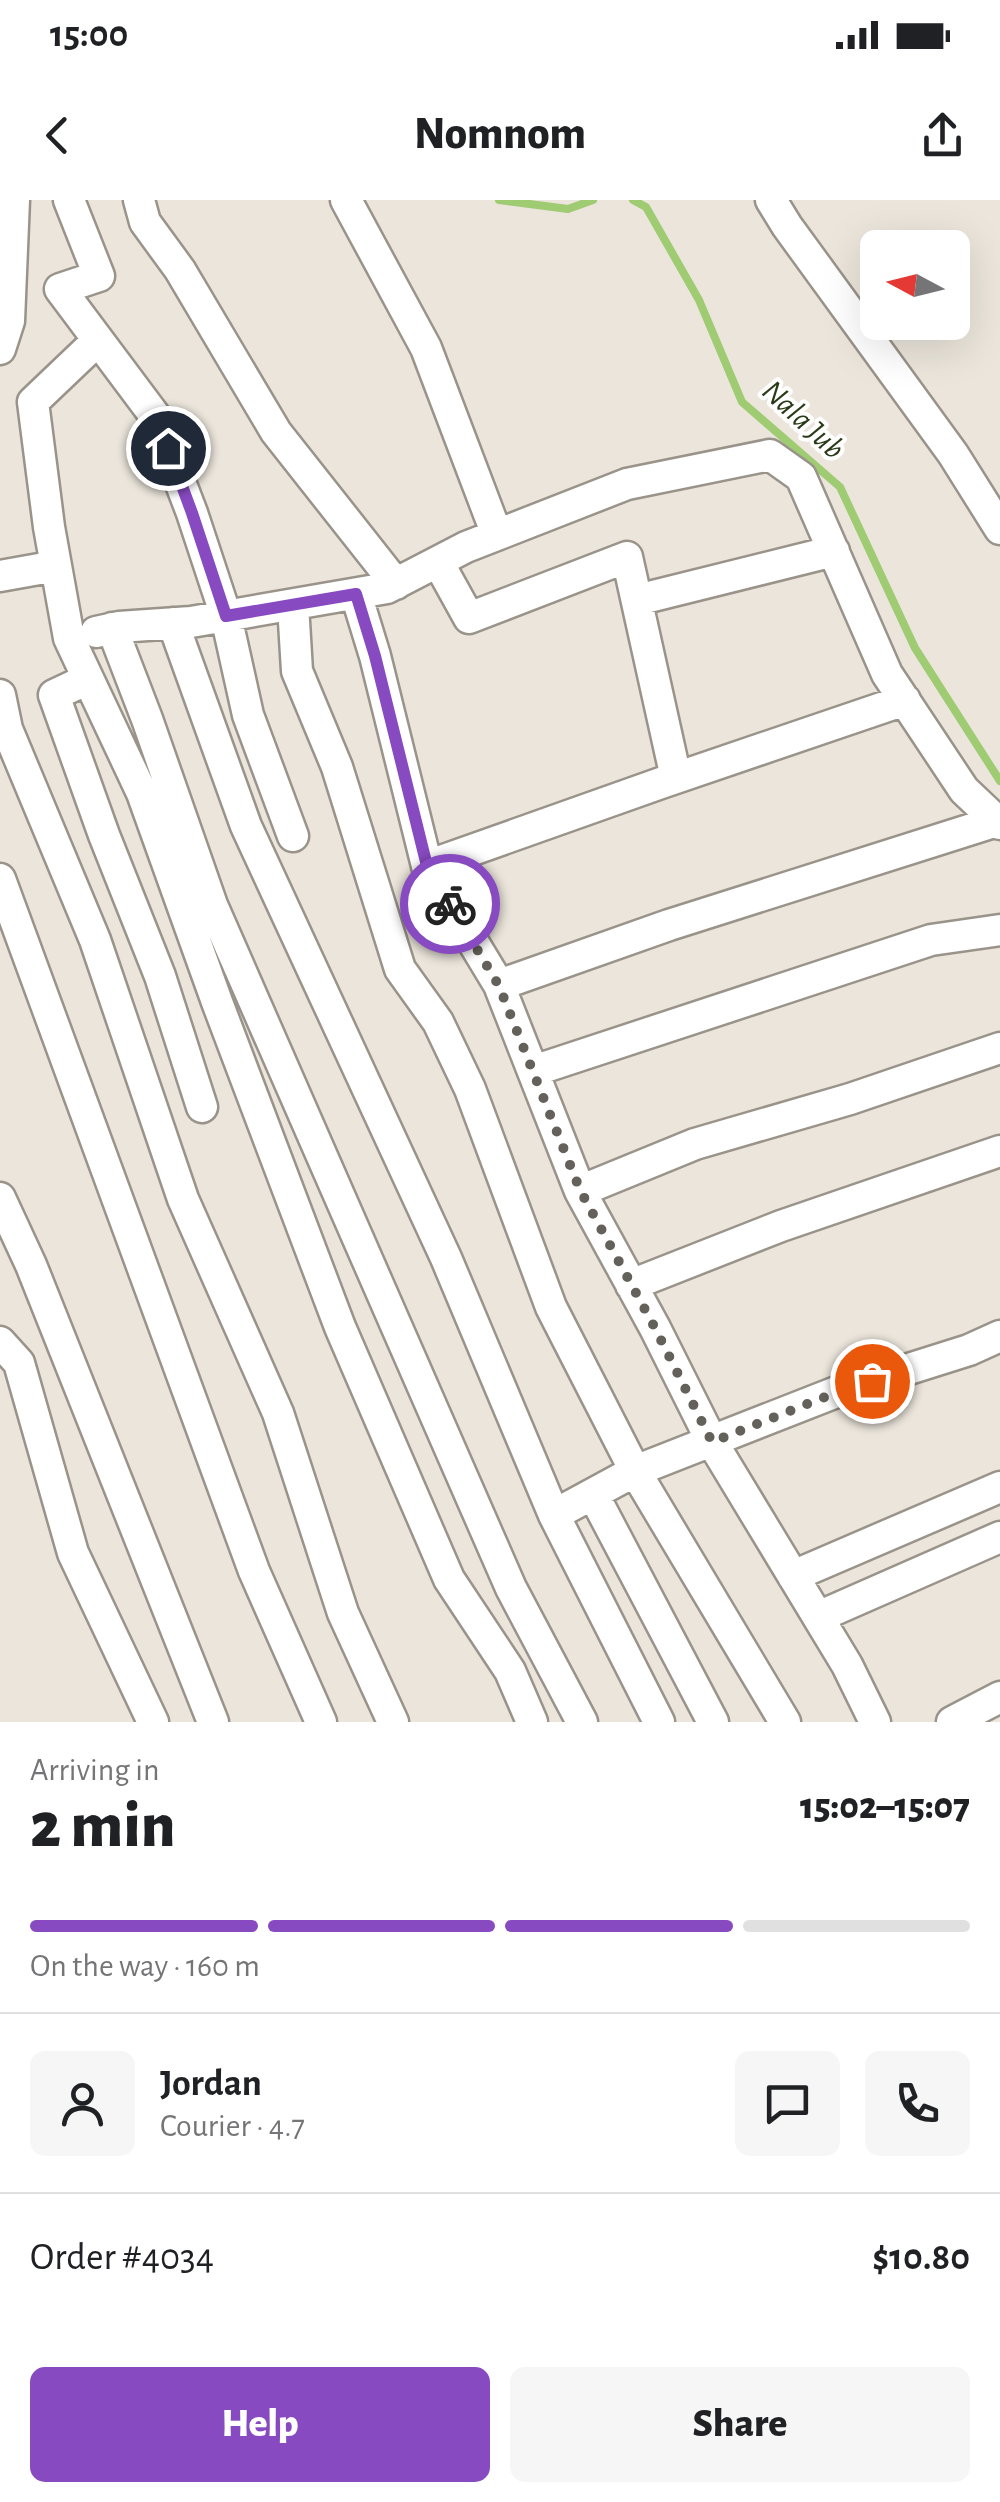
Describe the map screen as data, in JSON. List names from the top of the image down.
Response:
{
  "water": ["Nala Jub"],
  "north": "left",
  "page": {
    "status": "15:00",
    "header": "Nomnom",
    "heading": ["2 min", "Arriving in", "15:02–15:07"],
    "panel": [
      "Jordan",
      "Courier · 4.7",
      "Order #4034",
      "$10.80"
    ],
    "bar": "On the way · 160 m",
    "buttons": ["Help", "Share"]
  }
}
